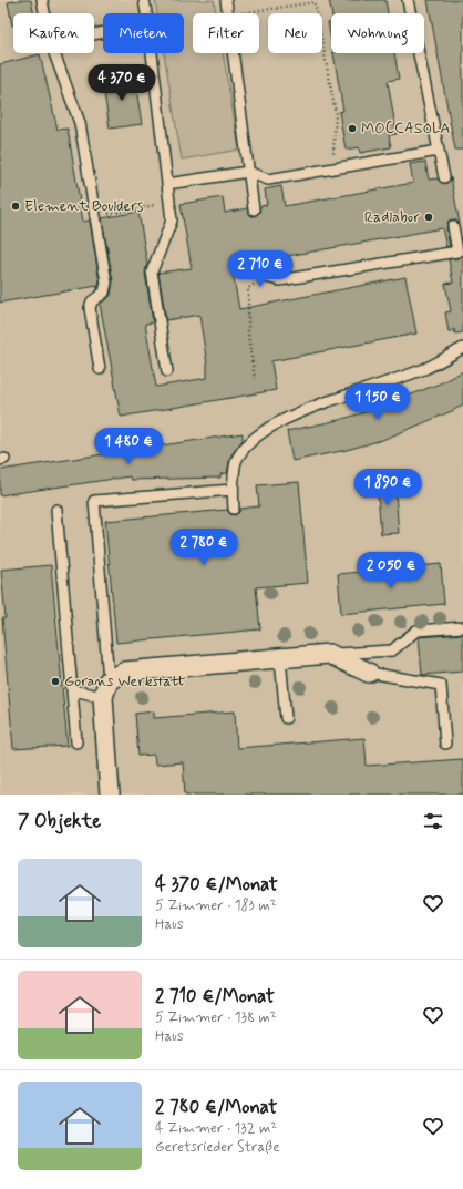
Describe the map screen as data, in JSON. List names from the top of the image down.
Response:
{
  "places": [
    "MOCCASOLA",
    "Element Boulders",
    "Radlabor",
    "Gorans Werkstatt"
  ],
  "page": {
    "chip": [
      "Kaufen",
      "Mieten",
      "Filter",
      "Neu",
      "Wohnung"
    ],
    "price": [
      "4 370 €",
      "2 710 €",
      "1 150 €",
      "1 480 €",
      "1 890 €",
      "2 780 €",
      "2 050 €"
    ],
    "heading": "7 Objekte",
    "list": [
      {
        "name": "4 370 €/Monat",
        "note": "5 Zimmer · 183 m² · Haus"
      },
      {
        "name": "2 710 €/Monat",
        "note": "5 Zimmer · 138 m² · Haus"
      },
      {
        "name": "2 780 €/Monat",
        "note": "4 Zimmer · 132 m² · Geretsrieder Straße"
      }
    ]
  }
}
